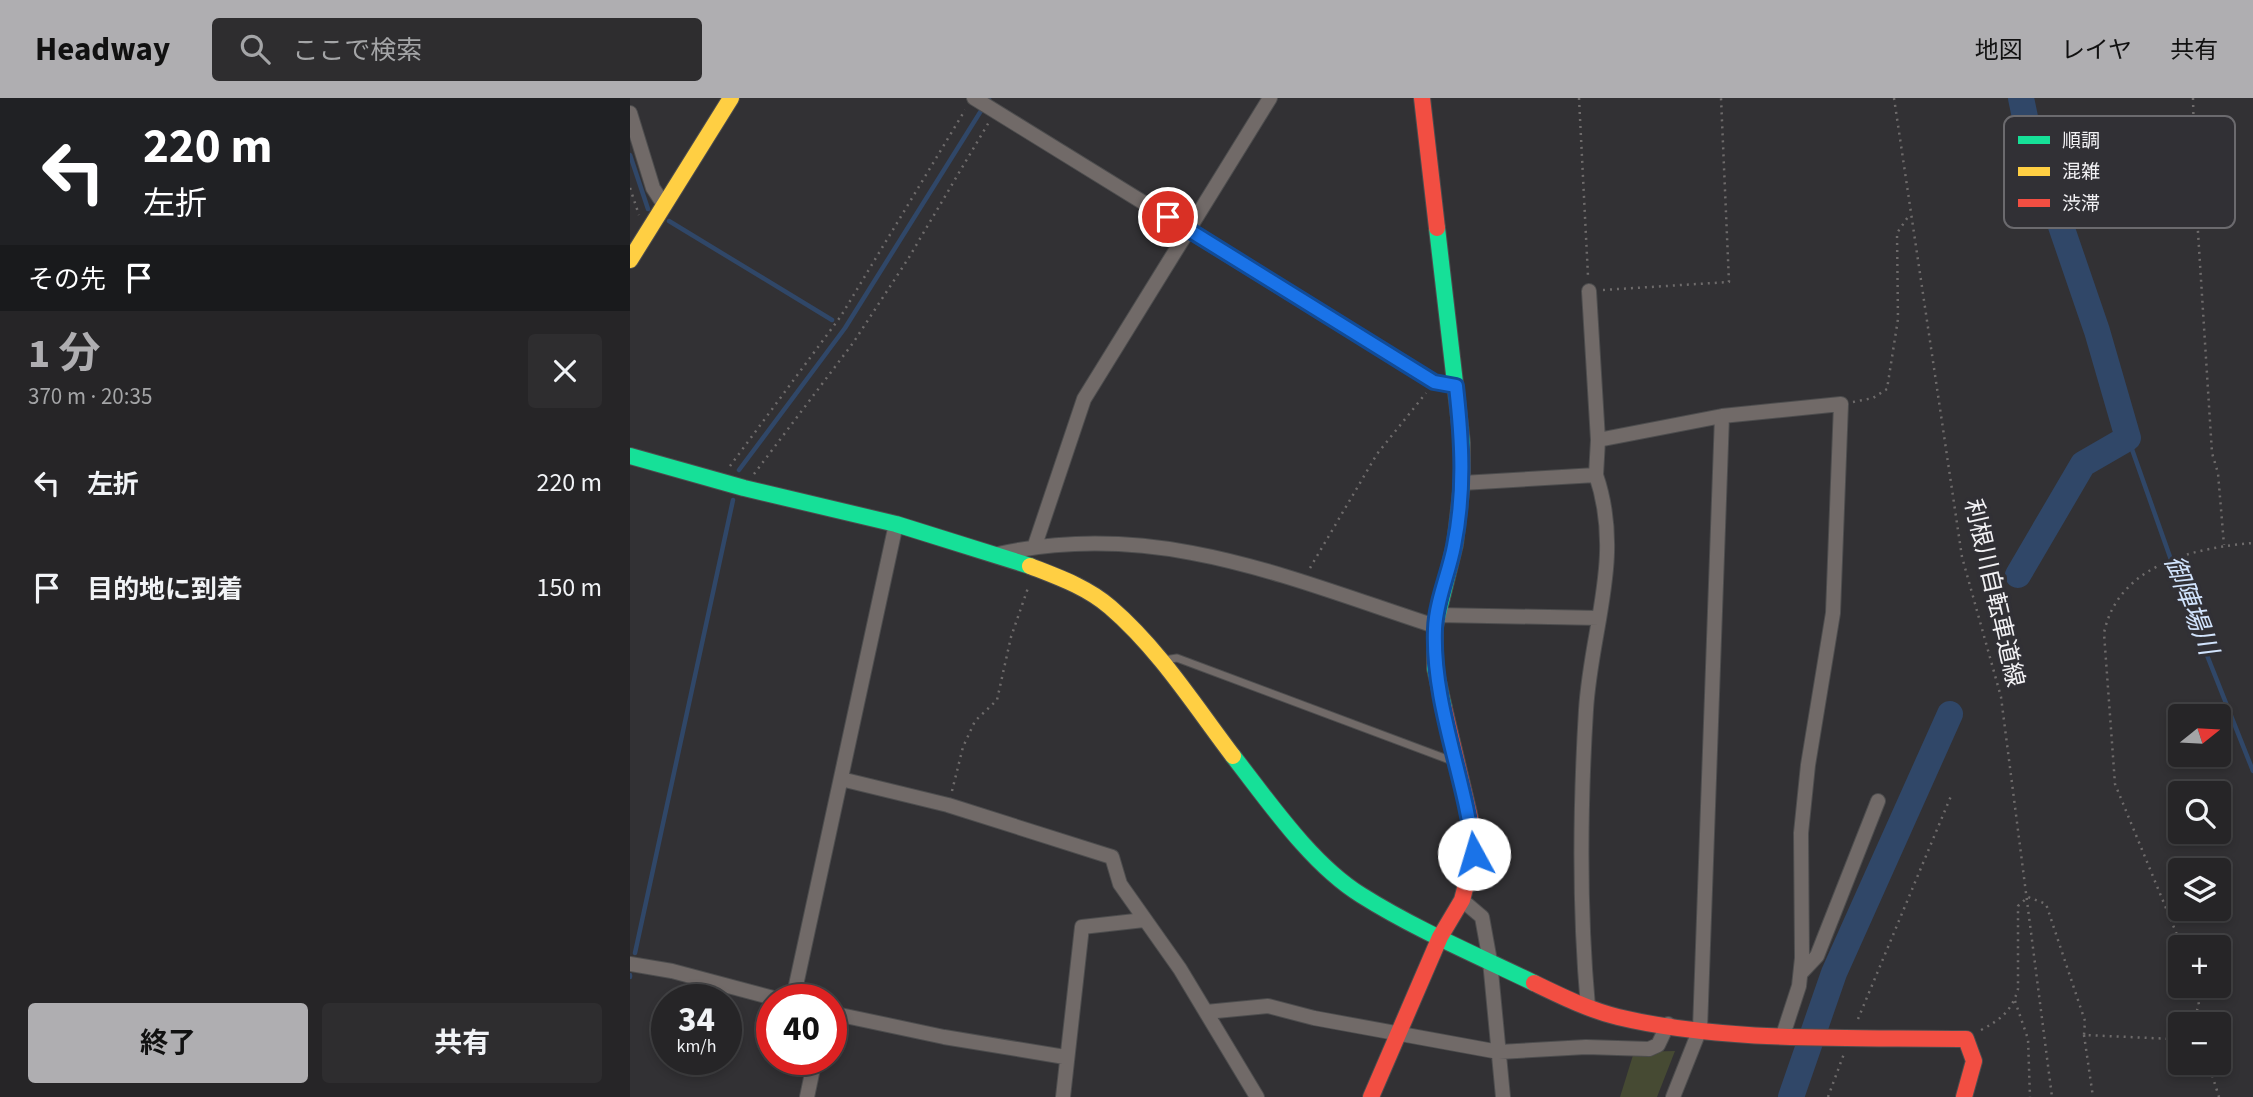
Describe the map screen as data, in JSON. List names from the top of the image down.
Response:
{
  "streets": {
    "path": ["利根川自転車道線"]
  },
  "water": ["御陣場川"],
  "legend": ["順調", "混雑", "渋滞"],
  "north": "right",
  "page": {
    "header": "Headway",
    "search": "ここで検索",
    "nav": ["地図", "レイヤ", "共有"],
    "turn": ["220 m", "左折"],
    "then": "その先",
    "heading": ["1 分", "370 m · 20:35"],
    "list": [
      {
        "name": "左折",
        "value": "220 m"
      },
      {
        "name": "目的地に到着",
        "value": "150 m"
      }
    ],
    "map_buttons": ["+", "−"],
    "speed": "34 km/h",
    "limit": "40",
    "buttons": ["終了", "共有"]
  }
}
